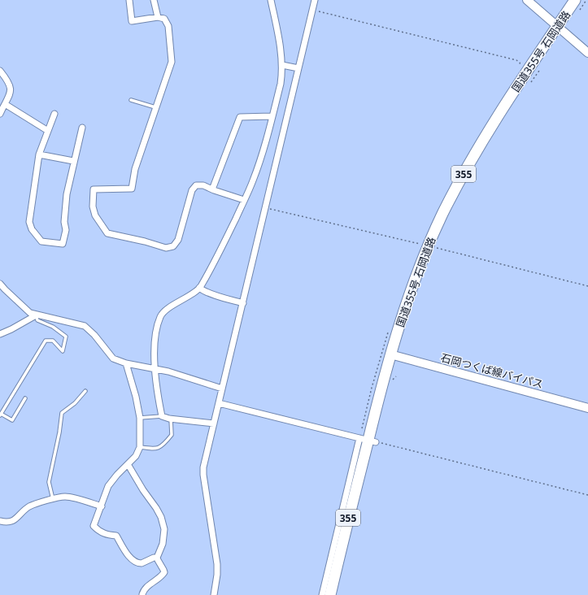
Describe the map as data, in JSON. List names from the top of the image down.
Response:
{
  "streets": {
    "highway": ["国道355号 石岡道路", "355"],
    "main road": ["石岡つくば線バイパス"]
  },
  "crossings": [
    ["国道355号 石岡道路", "石岡つくば線バイパス"]
  ]
}
